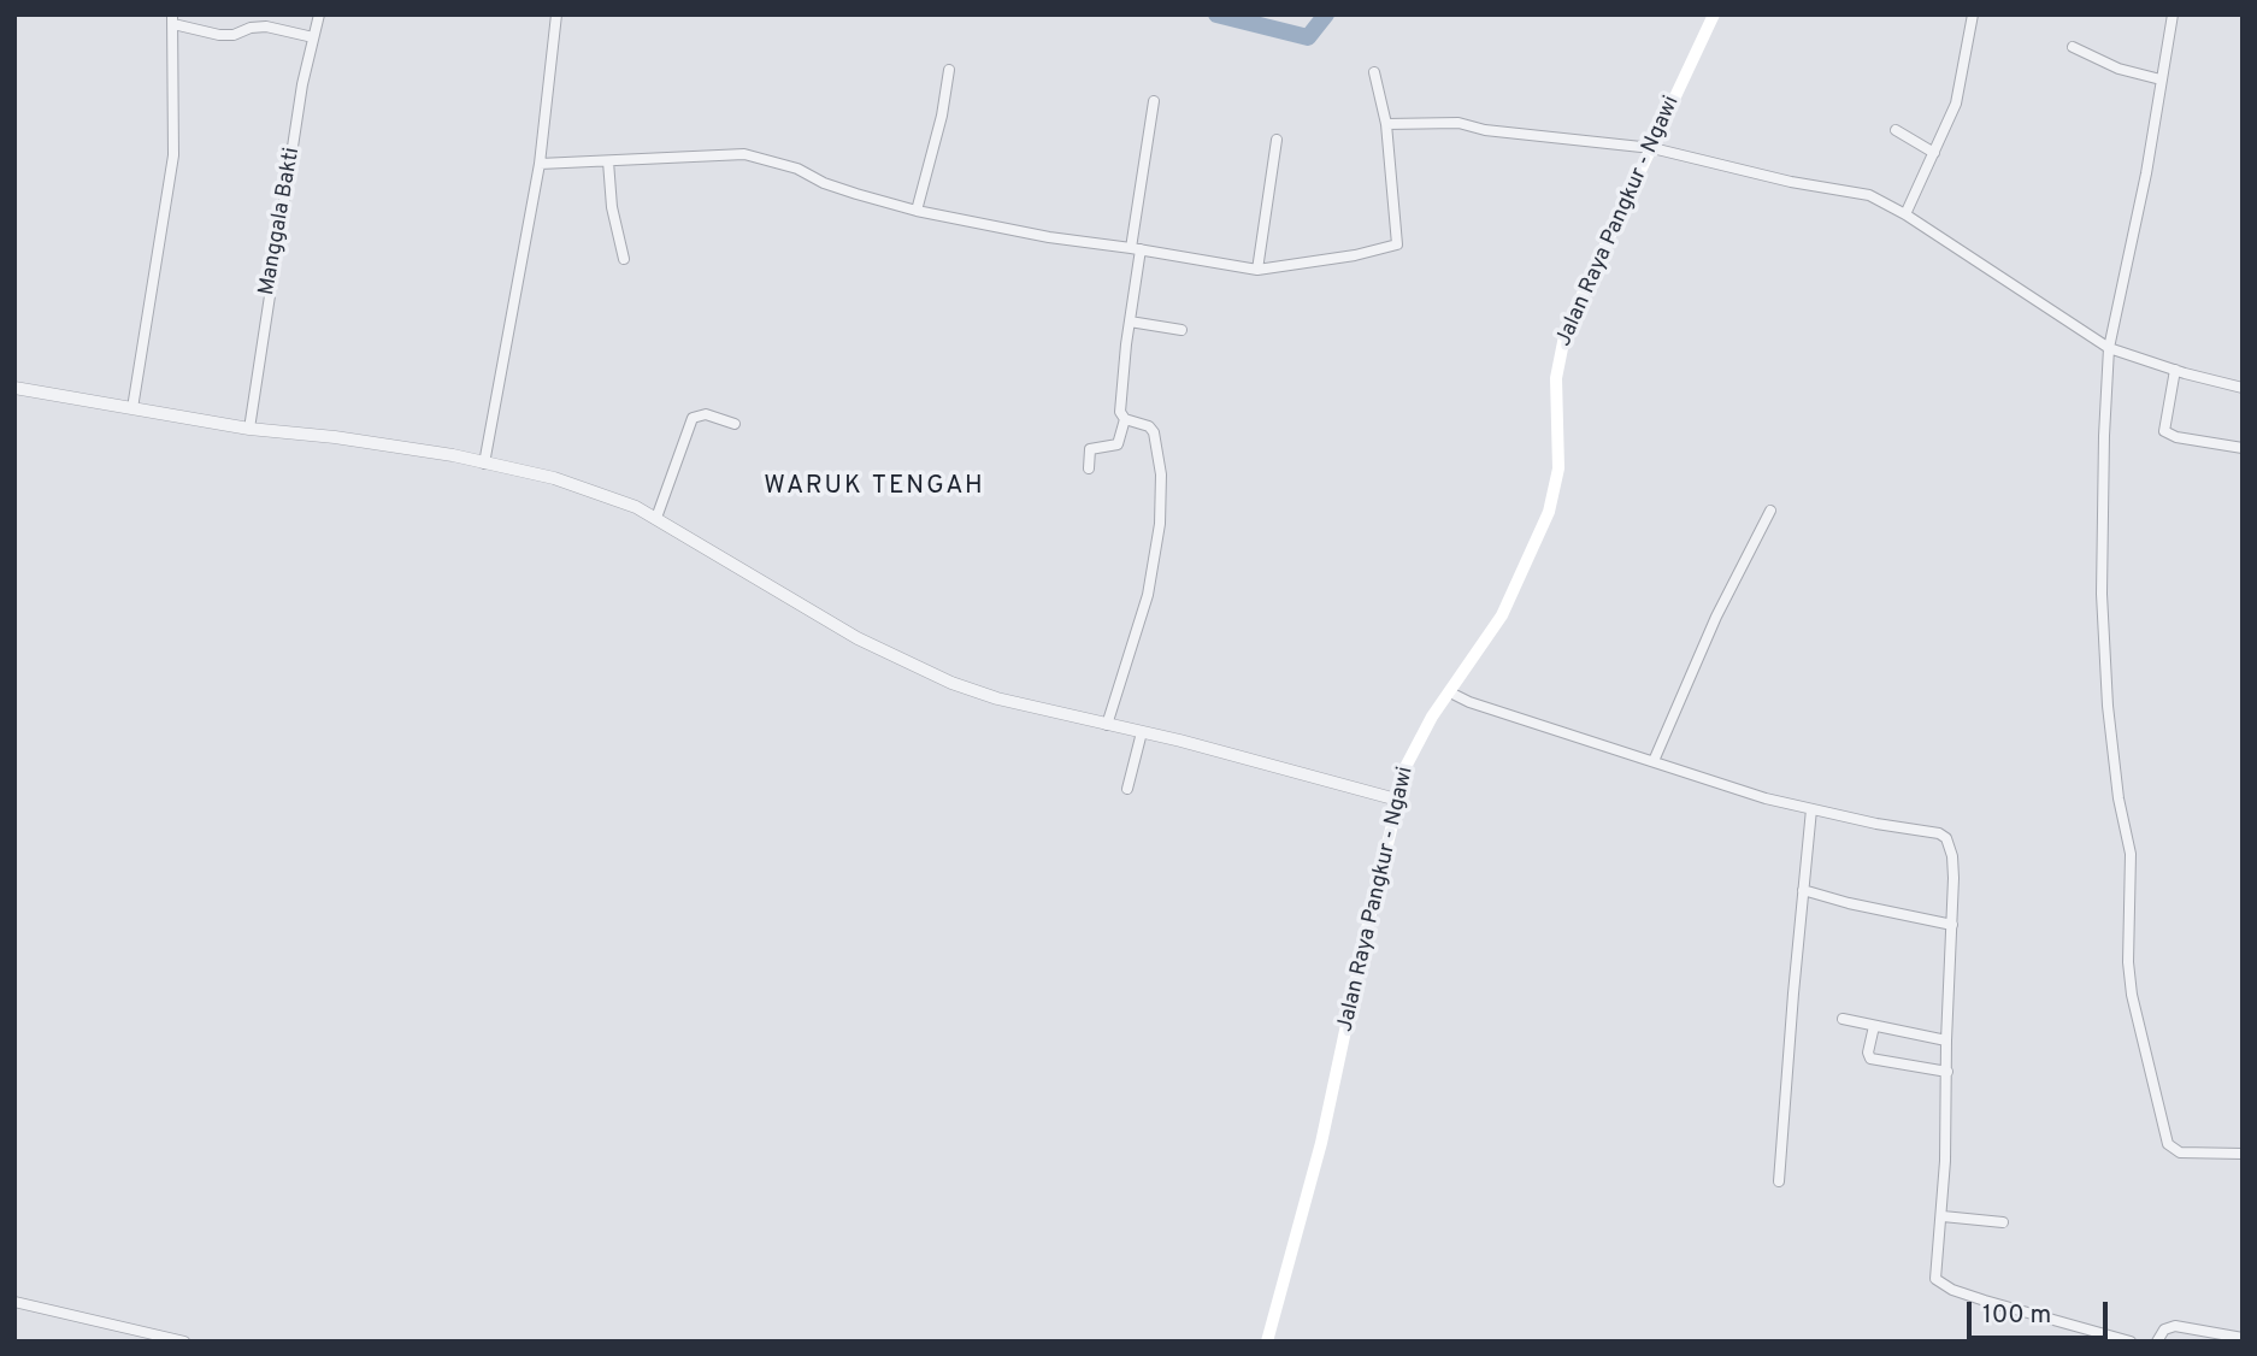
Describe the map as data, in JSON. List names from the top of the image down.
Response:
{
  "streets": {
    "main road": ["Jalan Raya Pangkur - Ngawi"],
    "street": ["Manggala Bakti"]
  },
  "districts": ["WARUK TENGAH"],
  "scale_bar": "100 m"
}
